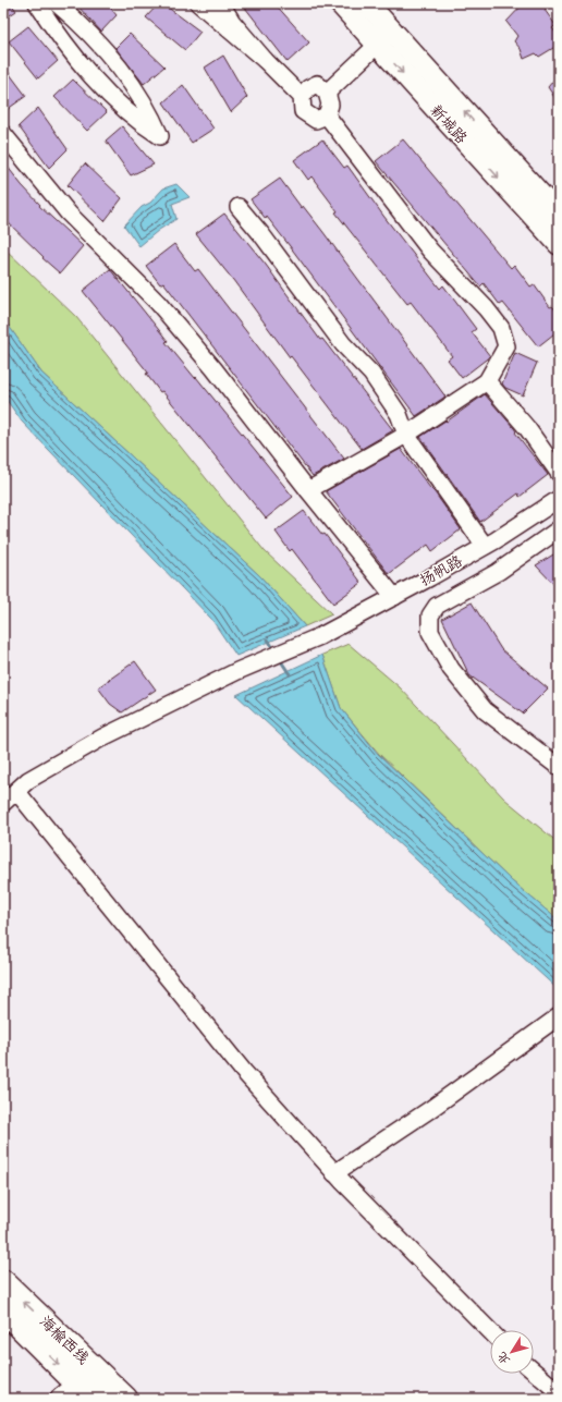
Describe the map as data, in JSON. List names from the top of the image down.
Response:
{
  "streets": {
    "highway": ["海榆西线"],
    "main road": ["新城路"],
    "street": ["扬帆路"]
  },
  "north": "bottom left"
}
